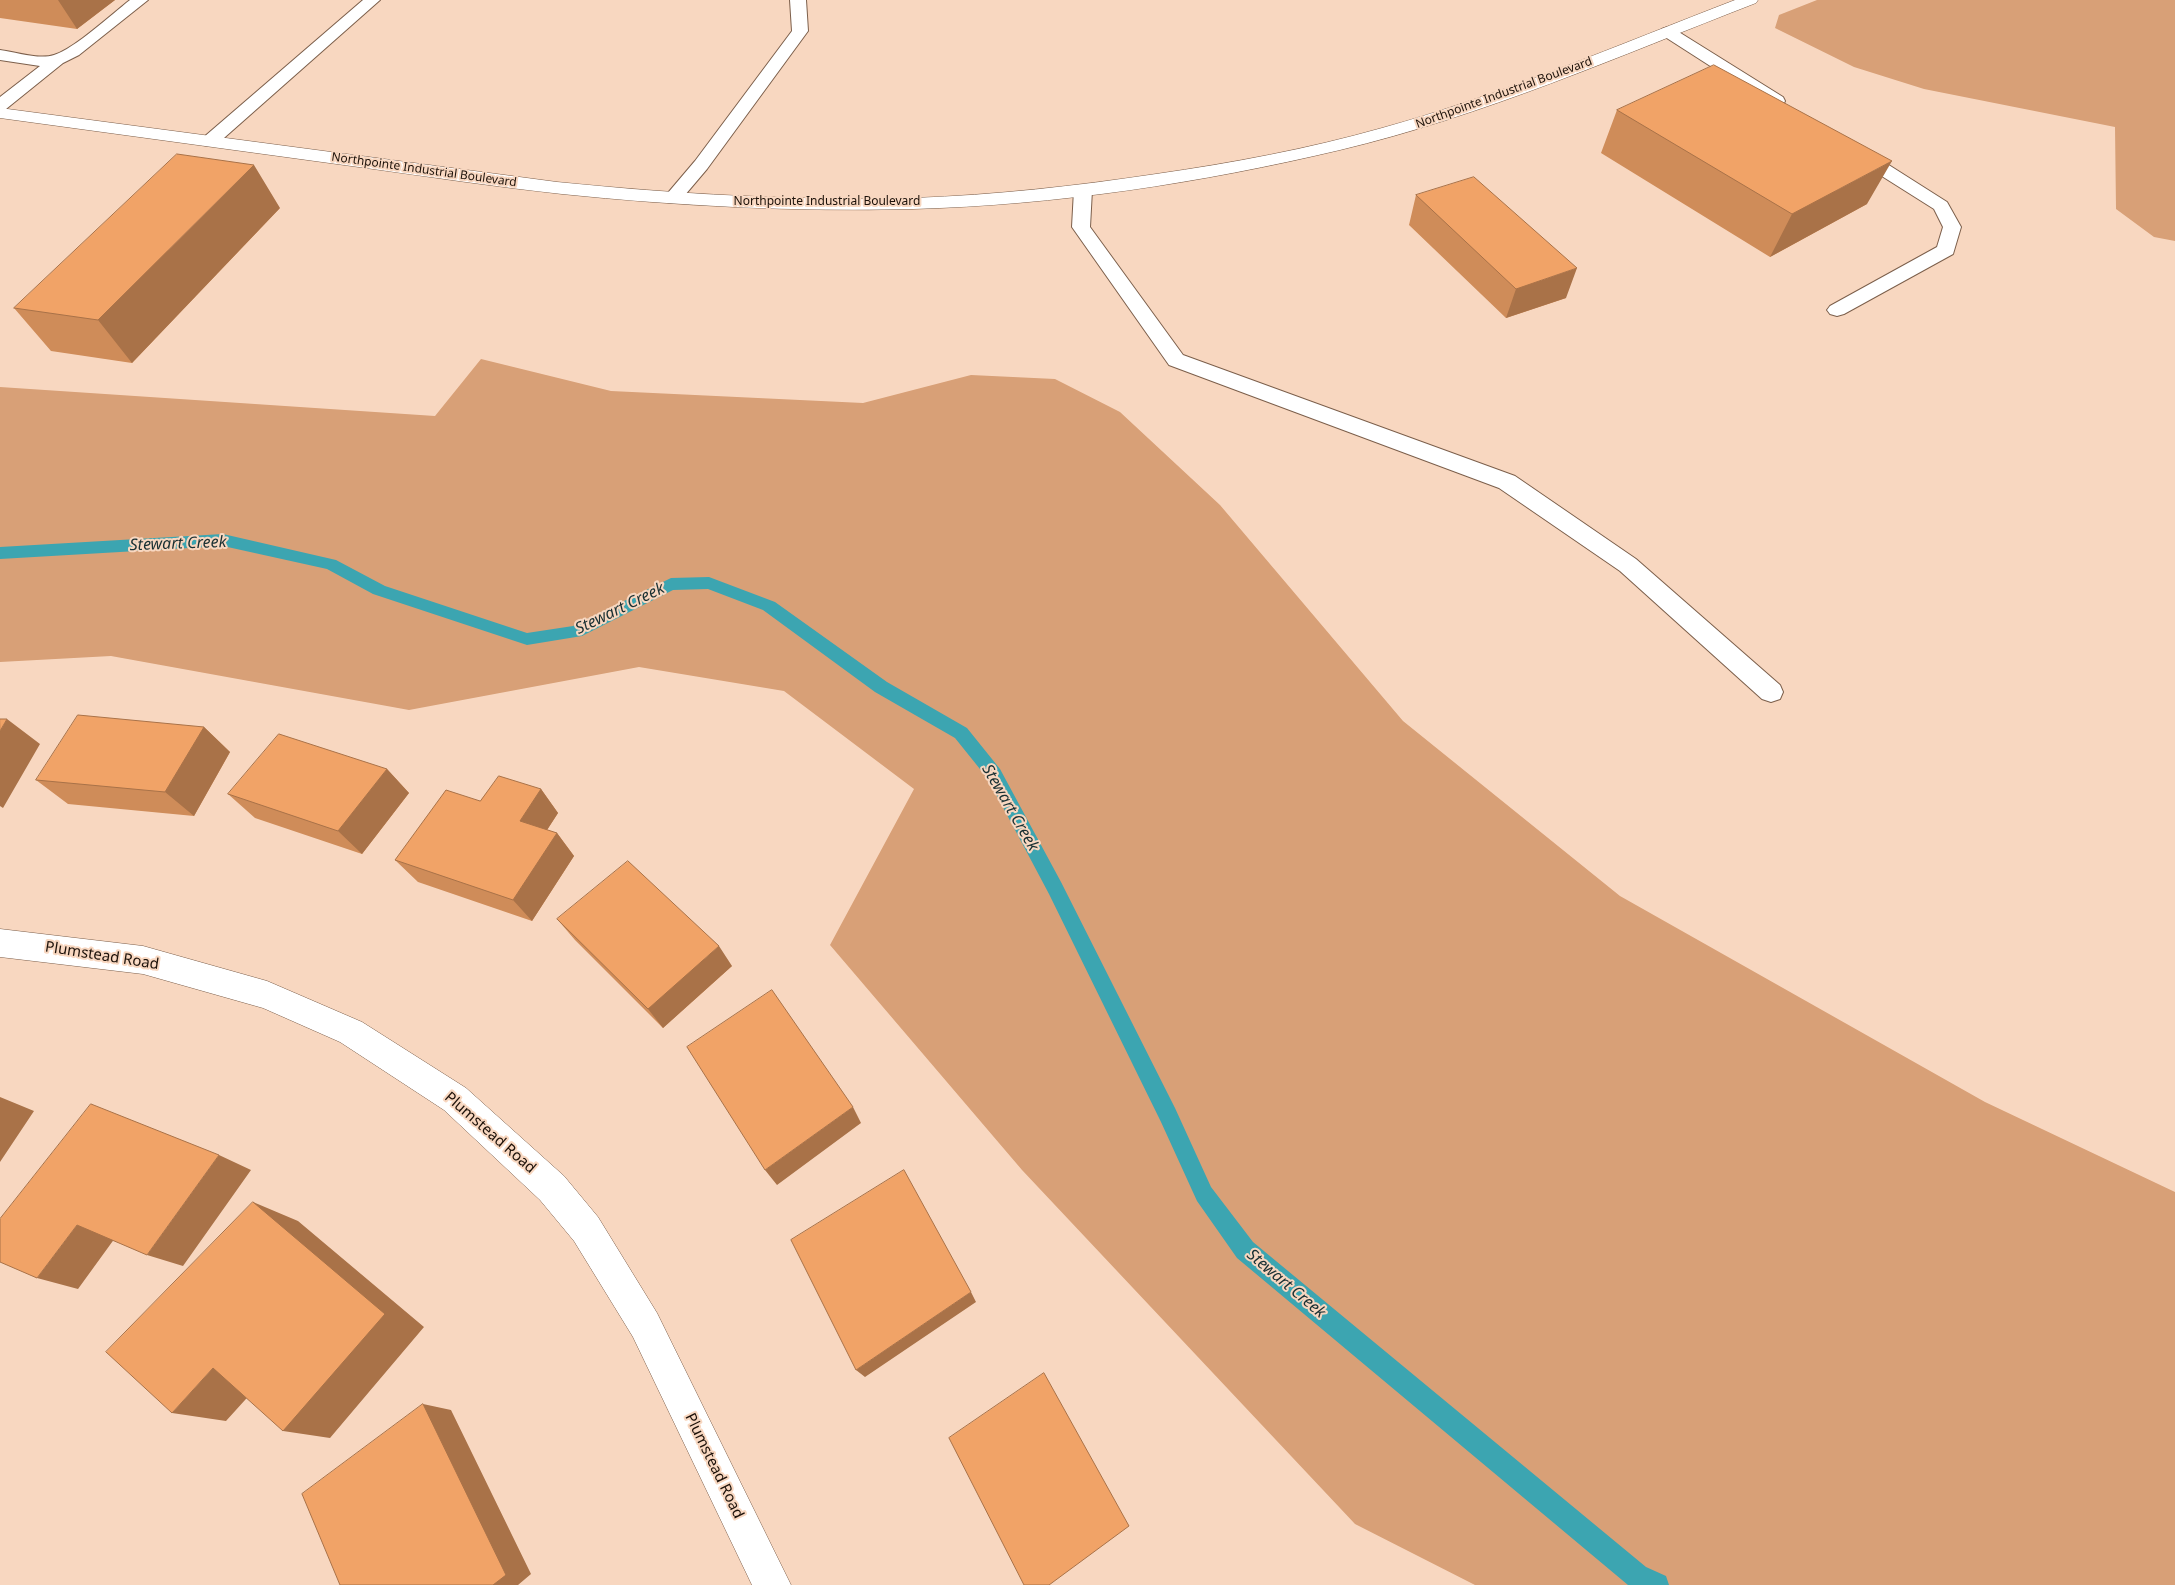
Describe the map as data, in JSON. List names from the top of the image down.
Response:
{
  "streets": {
    "street": ["Northpointe Industrial Boulevard", "Plumstead Road"]
  },
  "water": ["Stewart Creek"]
}
